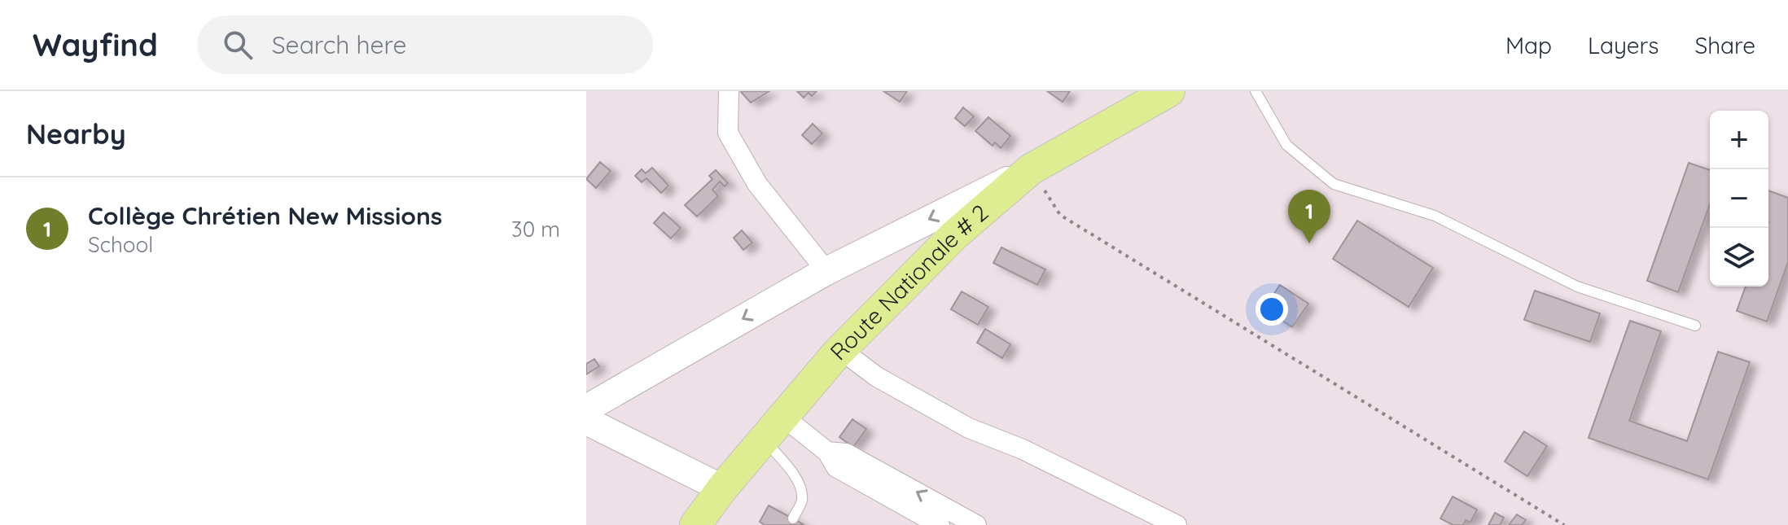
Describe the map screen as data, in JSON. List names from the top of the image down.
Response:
{
  "streets": {
    "main road": ["Route Nationale # 2"]
  },
  "page": {
    "header": "Wayfind",
    "search": "Search here",
    "nav": ["Map", "Layers", "Share"],
    "heading": "Nearby",
    "map_buttons": ["+", "−"],
    "list": [
      {
        "mark": "1",
        "name": "Collège Chrétien New Missions",
        "note": "School",
        "value": "30 m"
      }
    ],
    "pins": "1"
  }
}
